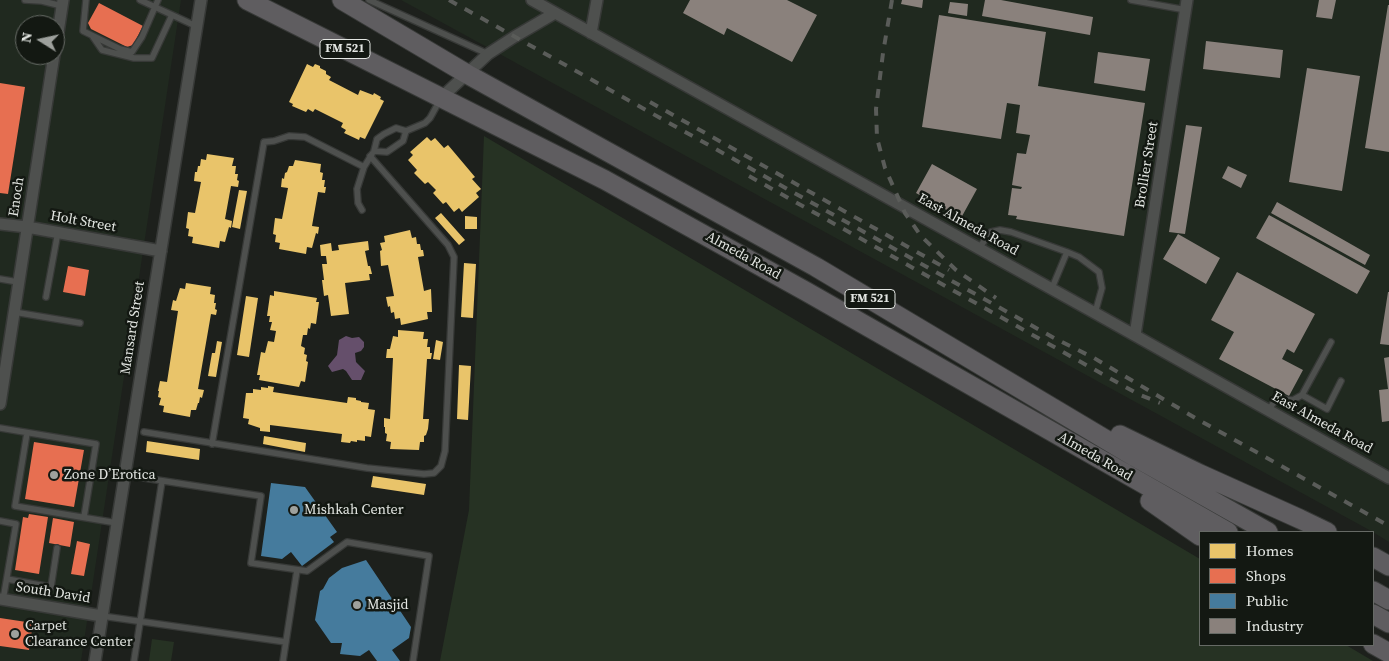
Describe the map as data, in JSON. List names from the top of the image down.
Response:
{
  "streets": {
    "main road": ["FM 521", "Almeda Road"],
    "street": [
      "Brollier Street",
      "Enoch",
      "Holt Street",
      "East Almeda Road",
      "Mansard Street",
      "South David"
    ]
  },
  "crossings": [
    ["Brollier Street", "East Almeda Road"],
    ["Enoch", "Holt Street"],
    ["Holt Street", "Mansard Street"],
    ["Mansard Street", "South David"]
  ],
  "places": [
    "Zone D’Erotica",
    "Mishkah Center",
    "Masjid",
    "Carpet Clearance Center"
  ],
  "legend": [
    "Homes",
    "Shops",
    "Public",
    "Industry"
  ],
  "north": "left"
}
